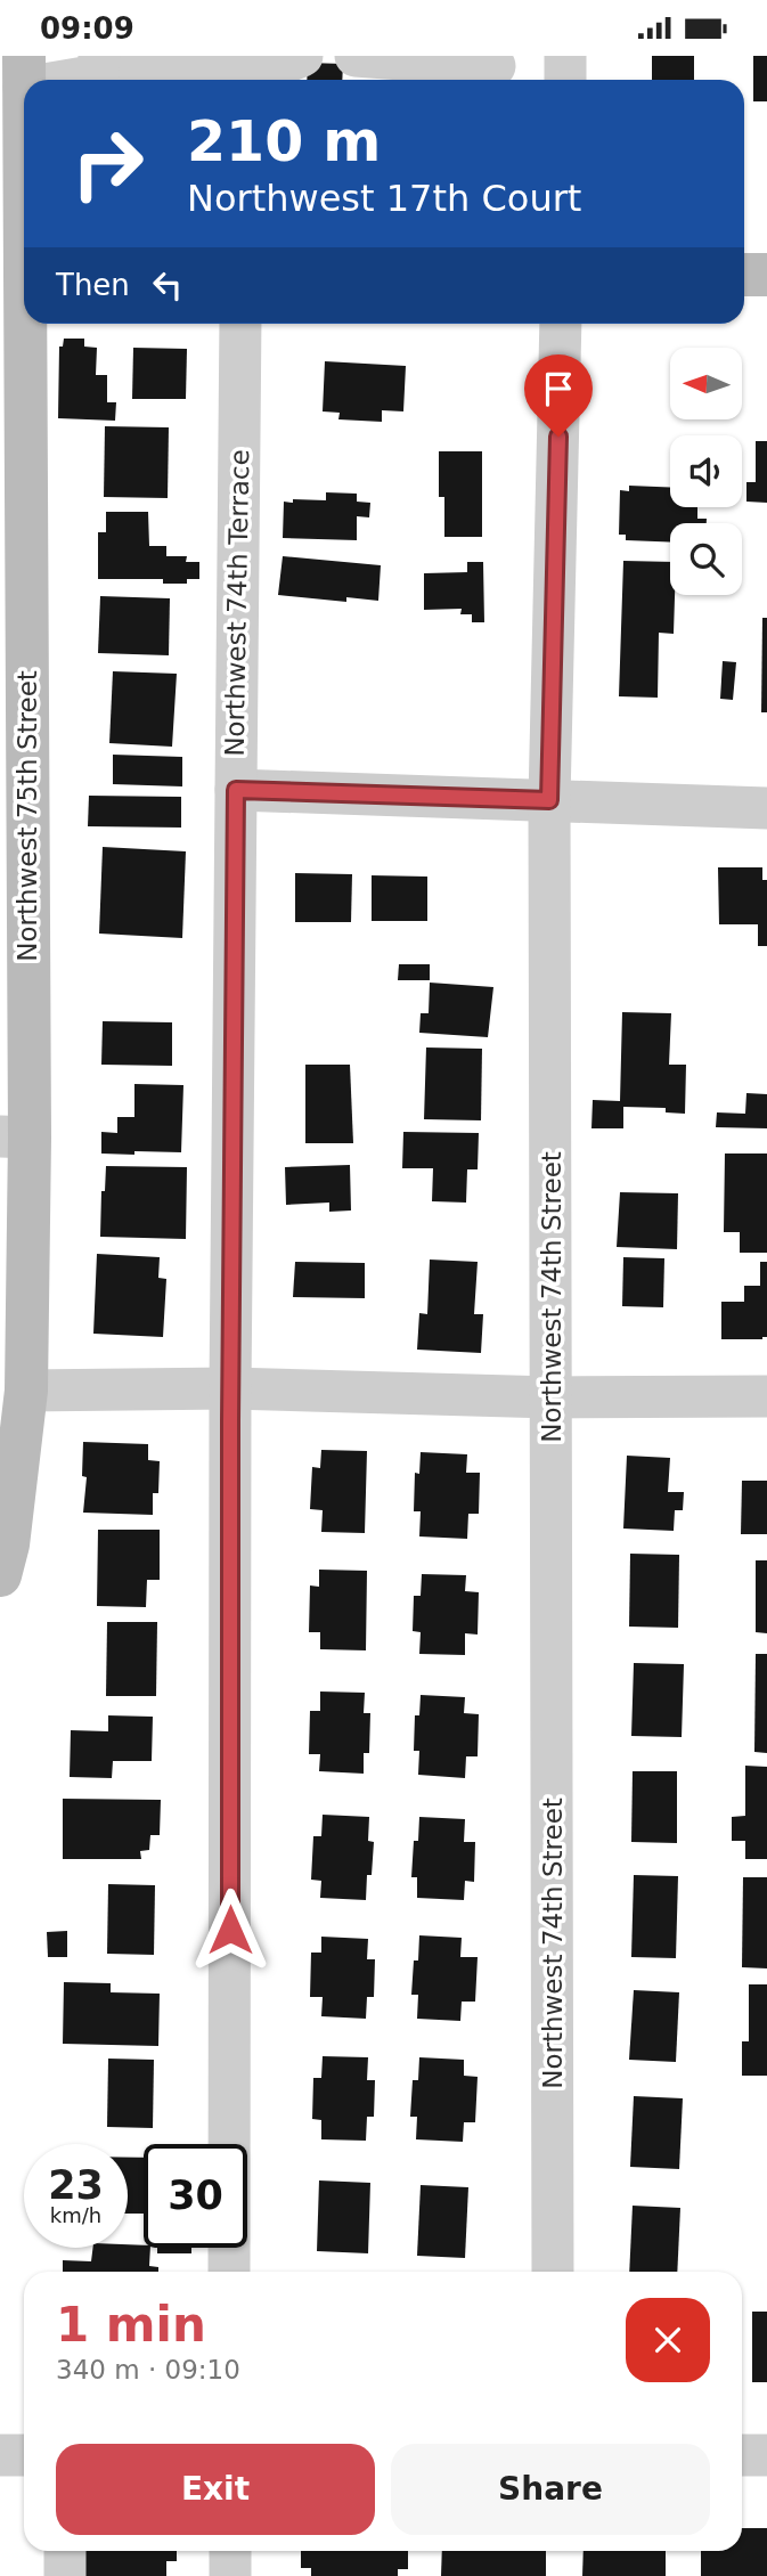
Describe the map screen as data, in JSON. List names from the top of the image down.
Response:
{
  "streets": {
    "street": ["Northwest 74th Terrace", "Northwest 75th Street", "Northwest 74th Street"]
  },
  "north": "left",
  "page": {
    "status": "09:09",
    "turn": ["210 m", "Northwest 17th Court"],
    "then": "Then",
    "speed": "23 km/h",
    "limit": "30",
    "heading": ["1 min", "340 m · 09:10"],
    "buttons": ["Exit", "Share"]
  }
}
